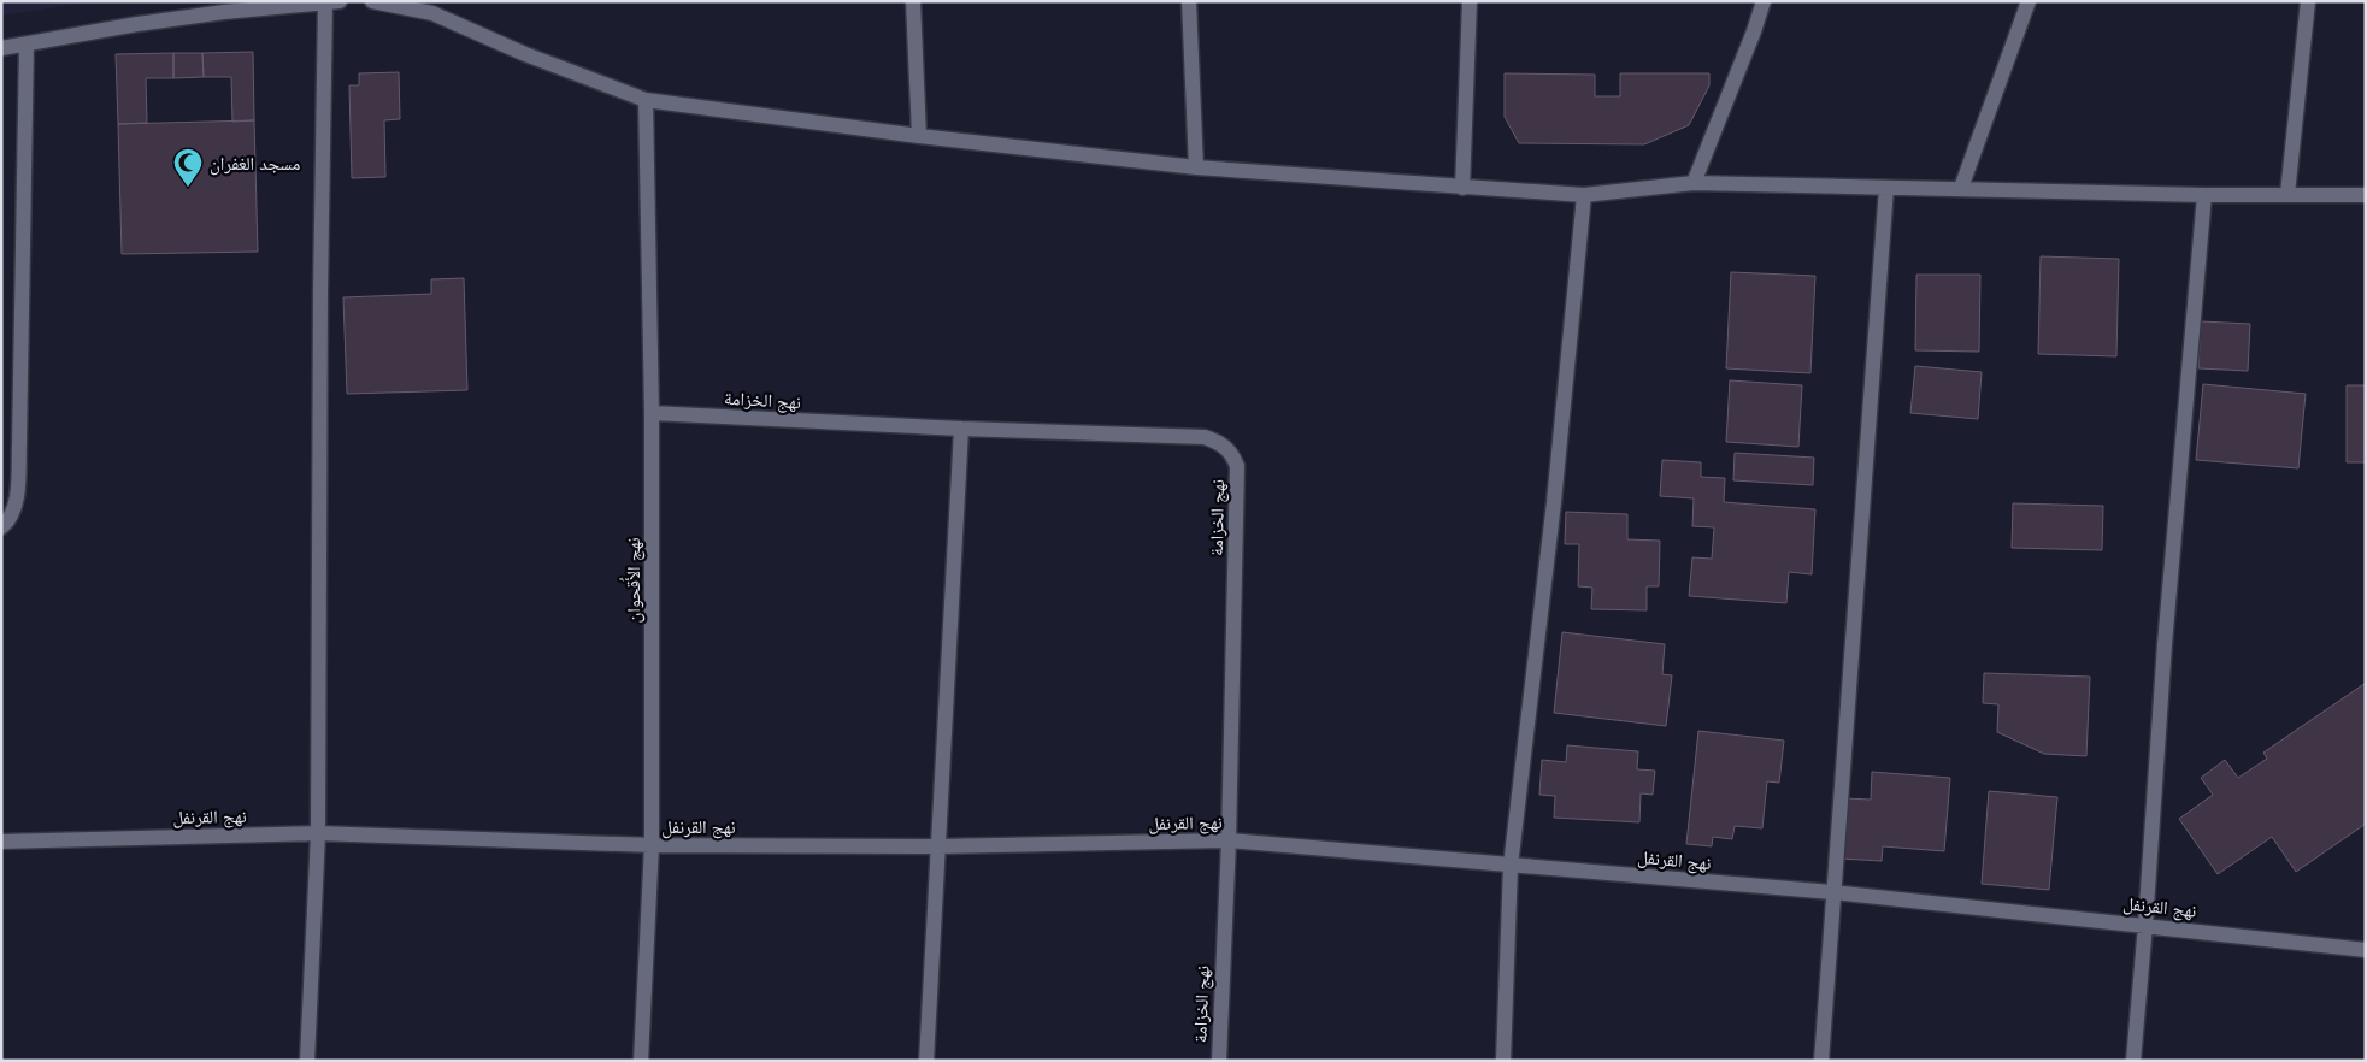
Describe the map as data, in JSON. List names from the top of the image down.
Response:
{
  "streets": {
    "street": ["نهج الخزامة", "نهج الأُقحوان", "نهج القرنفل"]
  },
  "crossings": [
    ["نهج الخزامة", "نهج الأُقحوان"],
    ["نهج الخزامة", "نهج القرنفل"],
    ["نهج الأُقحوان", "نهج القرنفل"]
  ],
  "places": {
    "mosque": ["مسجد الغفران"]
  }
}
